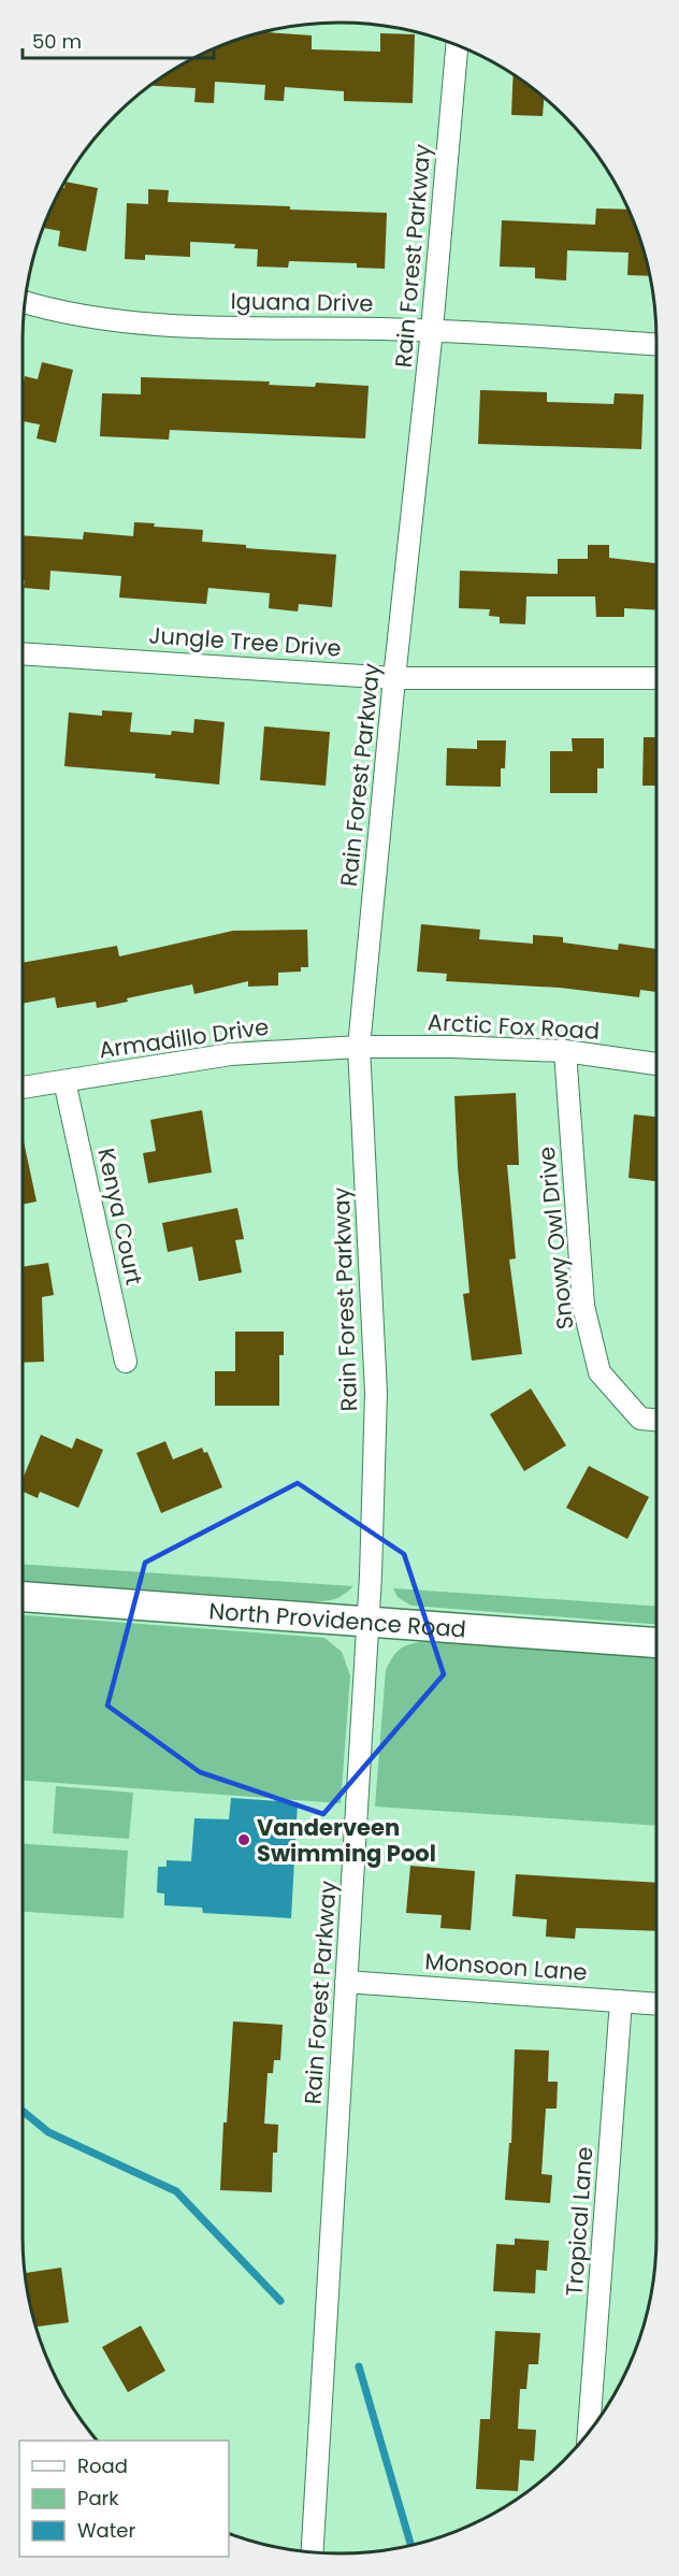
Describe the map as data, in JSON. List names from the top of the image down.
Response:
{
  "streets": {
    "street": [
      "Rain Forest Parkway",
      "Iguana Drive",
      "Jungle Tree Drive",
      "Arctic Fox Road",
      "Armadillo Drive",
      "Kenya Court",
      "Snowy Owl Drive",
      "North Providence Road",
      "Monsoon Lane",
      "Tropical Lane"
    ]
  },
  "crossings": [
    ["Rain Forest Parkway", "Iguana Drive"],
    ["Rain Forest Parkway", "Jungle Tree Drive"],
    ["Rain Forest Parkway", "Arctic Fox Road"],
    ["Rain Forest Parkway", "Armadillo Drive"],
    ["Rain Forest Parkway", "North Providence Road"],
    ["Rain Forest Parkway", "Monsoon Lane"],
    ["Arctic Fox Road", "Armadillo Drive"],
    ["Arctic Fox Road", "Snowy Owl Drive"],
    ["Armadillo Drive", "Kenya Court"],
    ["Monsoon Lane", "Tropical Lane"]
  ],
  "places": ["Vanderveen Swimming Pool"],
  "legend": ["Road", "Park", "Water"],
  "scale_bar": "50 m"
}
